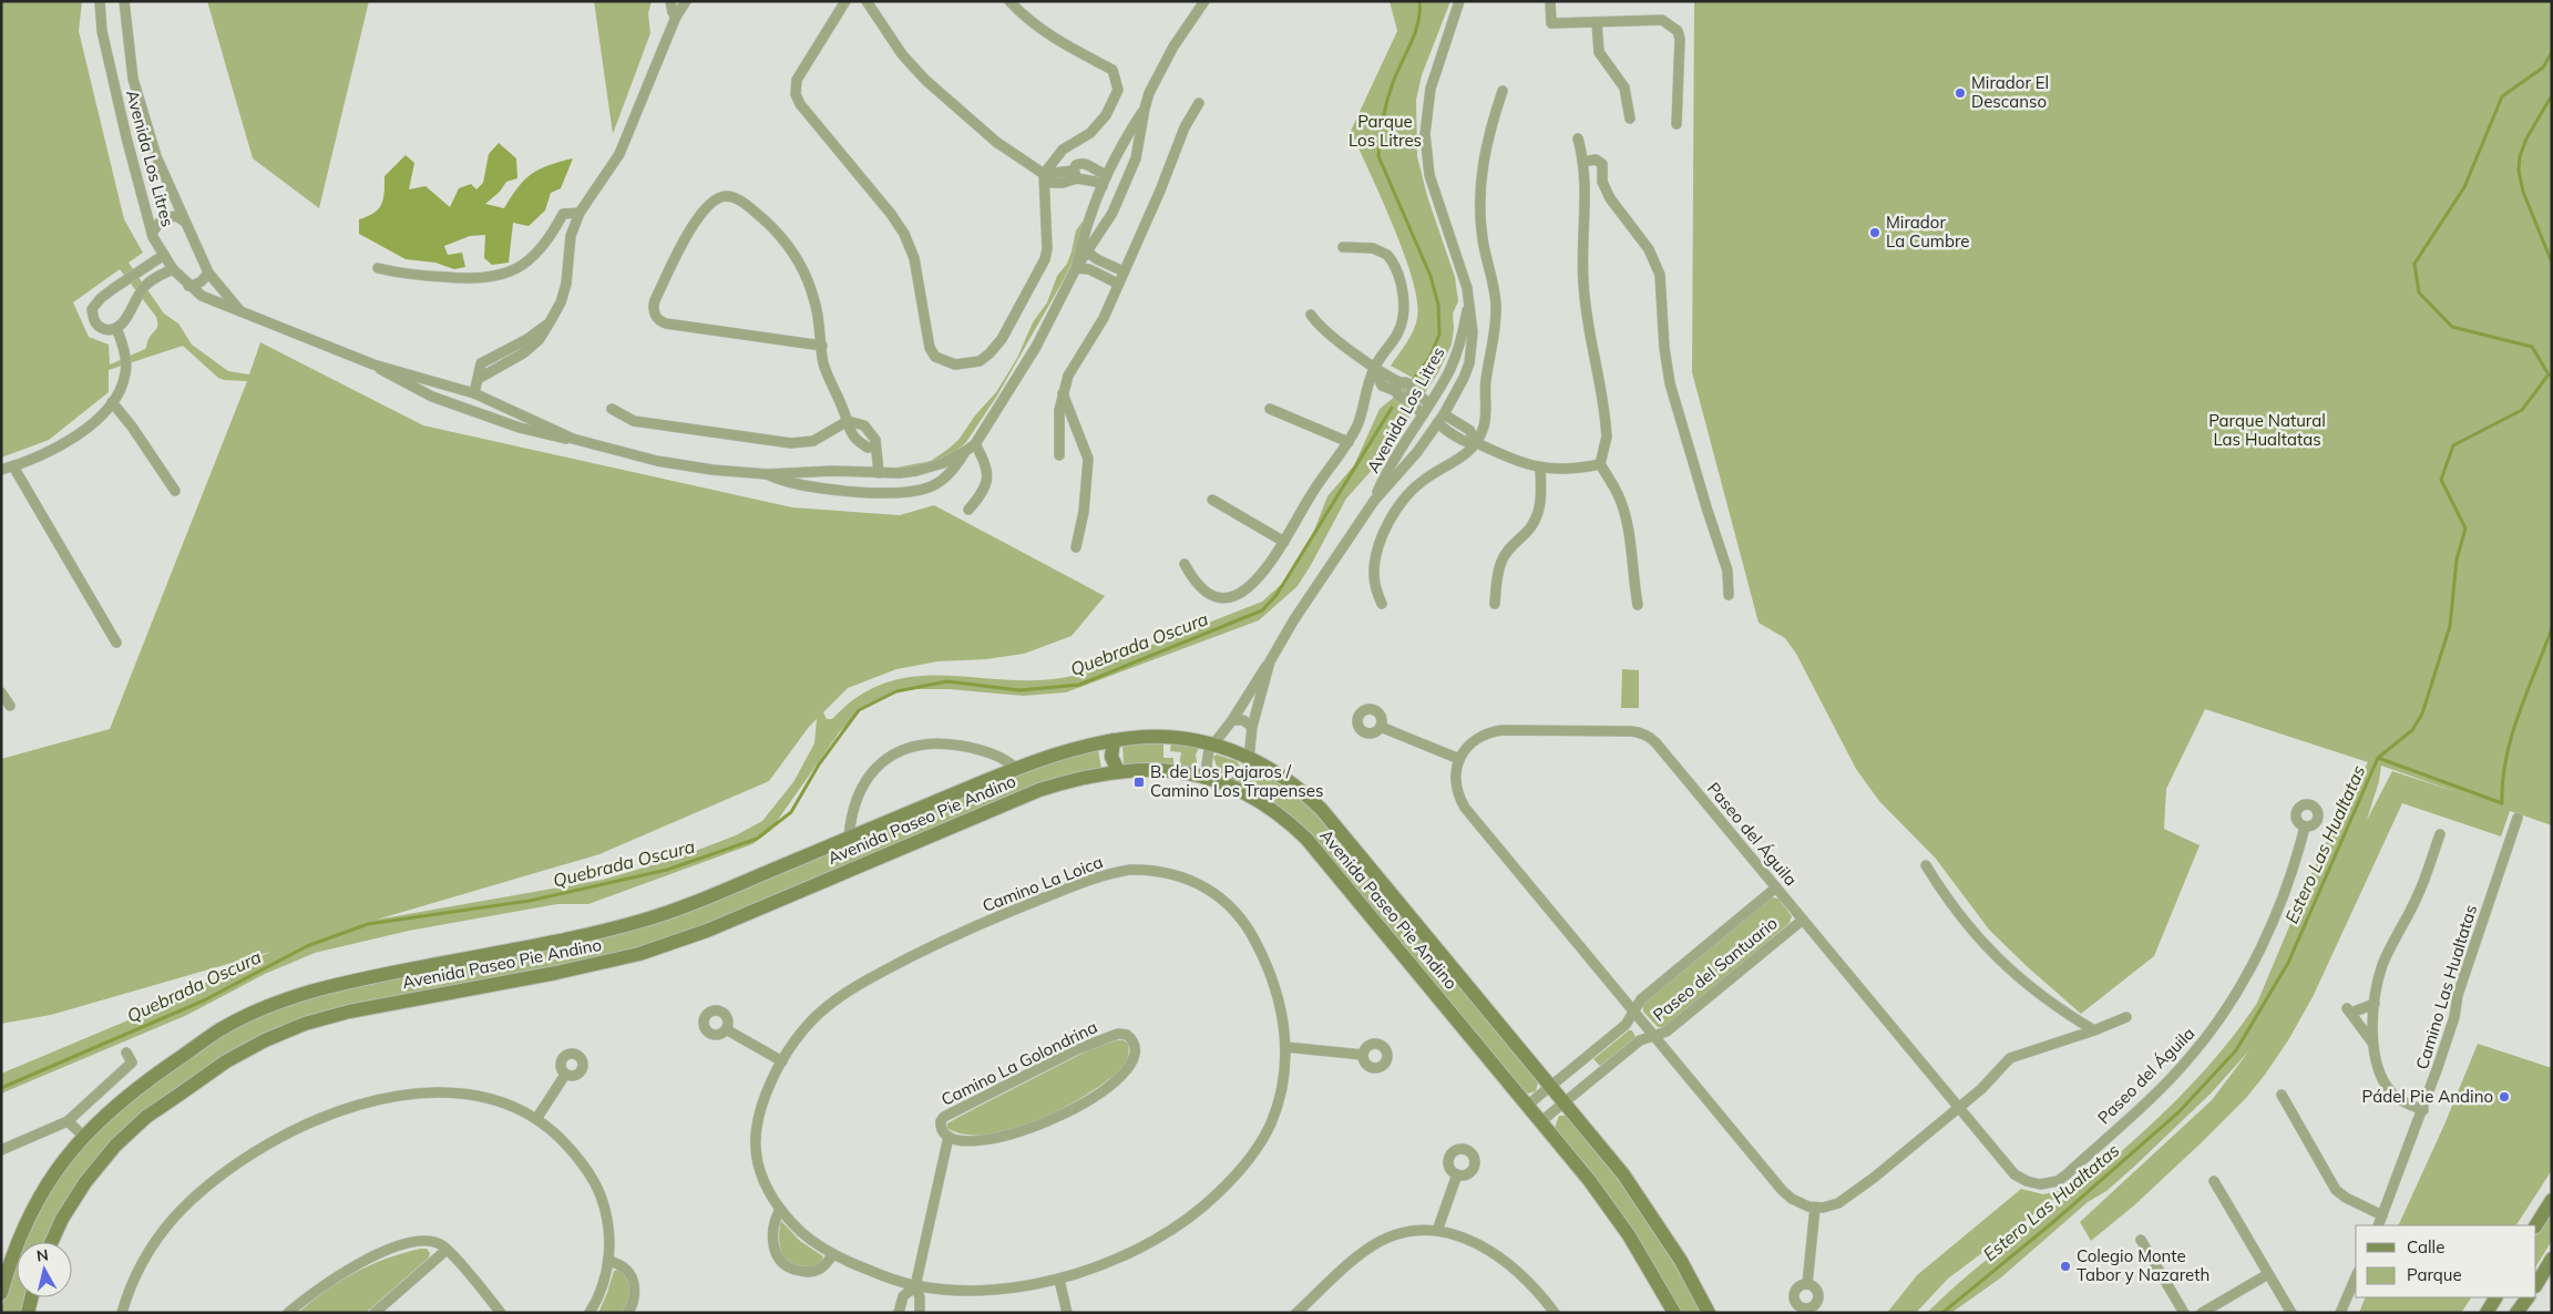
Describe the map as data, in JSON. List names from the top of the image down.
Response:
{
  "streets": {
    "main road": ["Avenida Paseo Pie Andino"],
    "street": [
      "Avenida Los Litres",
      "Paseo del Águila",
      "Camino La Loica",
      "Paseo del Santuario",
      "Camino Las Hualtatas",
      "Camino La Golondrina"
    ]
  },
  "crossings": [
    ["Avenida Los Litres", "Avenida Paseo Pie Andino"],
    ["Avenida Paseo Pie Andino", "Paseo del Santuario"],
    ["Paseo del Águila", "Paseo del Santuario"]
  ],
  "water": ["Quebrada Oscura", "Estero Las Hualtatas"],
  "parks": ["Parque Los Litres", "Parque Natural Las Hualtatas"],
  "places": {
    "other": [
      "Mirador El Descanso",
      "Mirador La Cumbre",
      "Pádel Pie Andino",
      "Colegio Monte Tabor y Nazareth"
    ],
    "transit": ["B. de Los Pajaros / Camino Los Trapenses"]
  },
  "legend": ["Calle", "Parque"],
  "north": "top"
}
